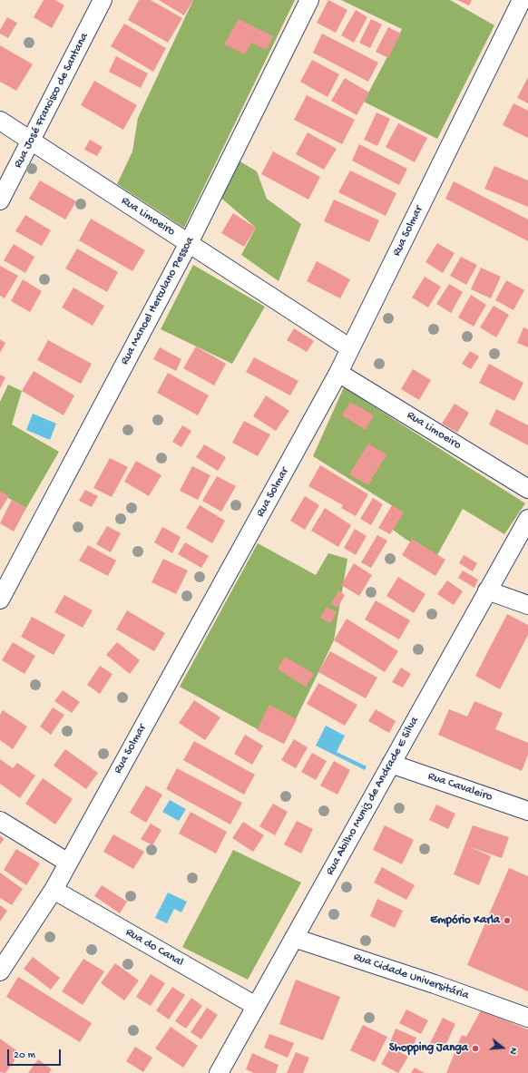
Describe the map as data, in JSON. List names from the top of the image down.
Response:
{
  "streets": {
    "street": [
      "Rua José Francisco de Santana",
      "Rua Limoeiro",
      "Rua Solmar",
      "Rua Manoel Herculano Pessoa",
      "Rua Cavaleiro",
      "Rua Abilho Muniz de Andrade E Silva",
      "Rua do Canal",
      "Rua Cidade Universitária"
    ]
  },
  "crossings": [
    ["Rua José Francisco de Santana", "Rua Limoeiro"],
    ["Rua Limoeiro", "Rua Solmar"],
    ["Rua Limoeiro", "Rua Manoel Herculano Pessoa"],
    ["Rua Solmar", "Rua do Canal"],
    ["Rua Cavaleiro", "Rua Abilho Muniz de Andrade E Silva"],
    ["Rua Abilho Muniz de Andrade E Silva", "Rua do Canal"],
    ["Rua Abilho Muniz de Andrade E Silva", "Rua Cidade Universitária"]
  ],
  "places": ["Empório Karla", "Shopping Janga"],
  "scale_bar": "20 m",
  "north": "right"
}
